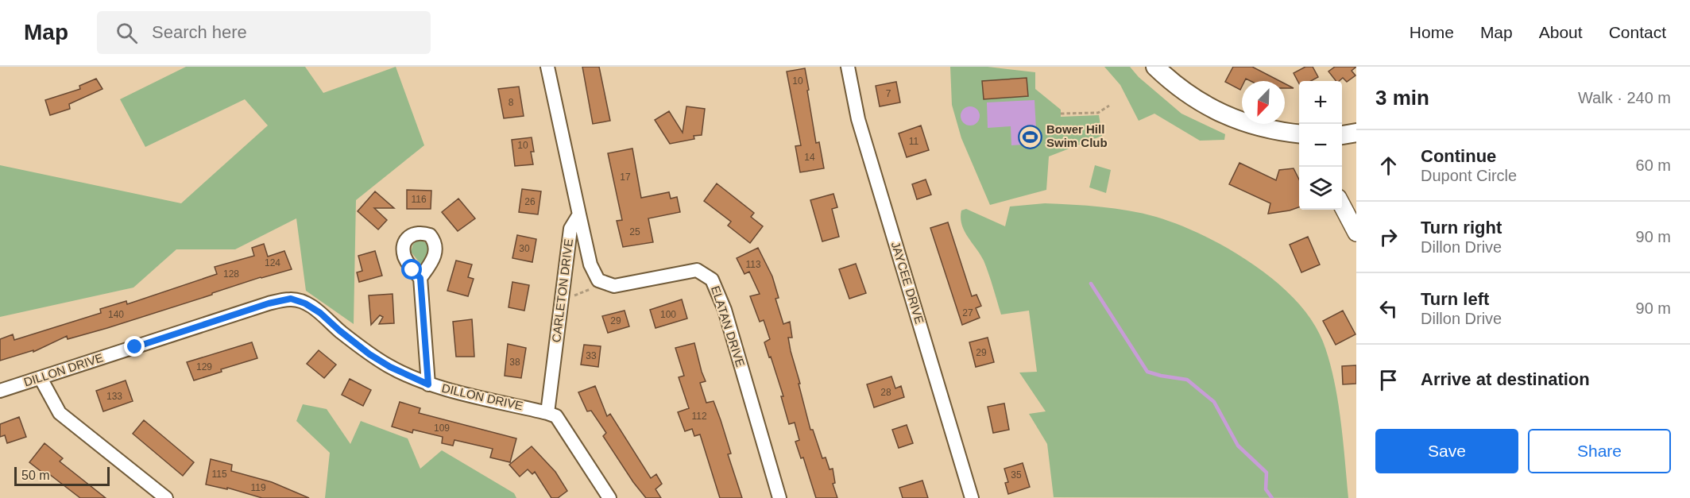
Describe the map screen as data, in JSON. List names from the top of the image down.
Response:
{
  "streets": {
    "street": [
      "JAYCEE DRIVE",
      "CARLETON DRIVE",
      "ELATAN DRIVE",
      "DILLON DRIVE"
    ]
  },
  "crossings": [
    ["CARLETON DRIVE", "ELATAN DRIVE"],
    ["CARLETON DRIVE", "DILLON DRIVE"]
  ],
  "places": {
    "sports": ["Bower Hill Swim Club"]
  },
  "house_numbers": [
    "10",
    "7",
    "8",
    "11",
    "10",
    "14",
    "17",
    "116",
    "26",
    "25",
    "30",
    "124",
    "113",
    "128",
    "27",
    "140",
    "100",
    "29",
    "29",
    "33",
    "38",
    "129",
    "28",
    "133",
    "112",
    "109",
    "115",
    "35",
    "119"
  ],
  "scale_bar": "50 m",
  "north": "bottom left",
  "page": {
    "header": "Map",
    "search": "Search here",
    "nav": [
      "Home",
      "Map",
      "About",
      "Contact"
    ],
    "heading": ["3 min", "Walk · 240 m"],
    "map_buttons": ["+", "−"],
    "list": [
      ["Continue", "Dupont Circle", "60 m"],
      ["Turn right", "Dillon Drive", "90 m"],
      ["Turn left", "Dillon Drive", "90 m"],
      "Arrive at destination"
    ],
    "buttons": ["Save", "Share"],
    "scale": "50 m"
  }
}
